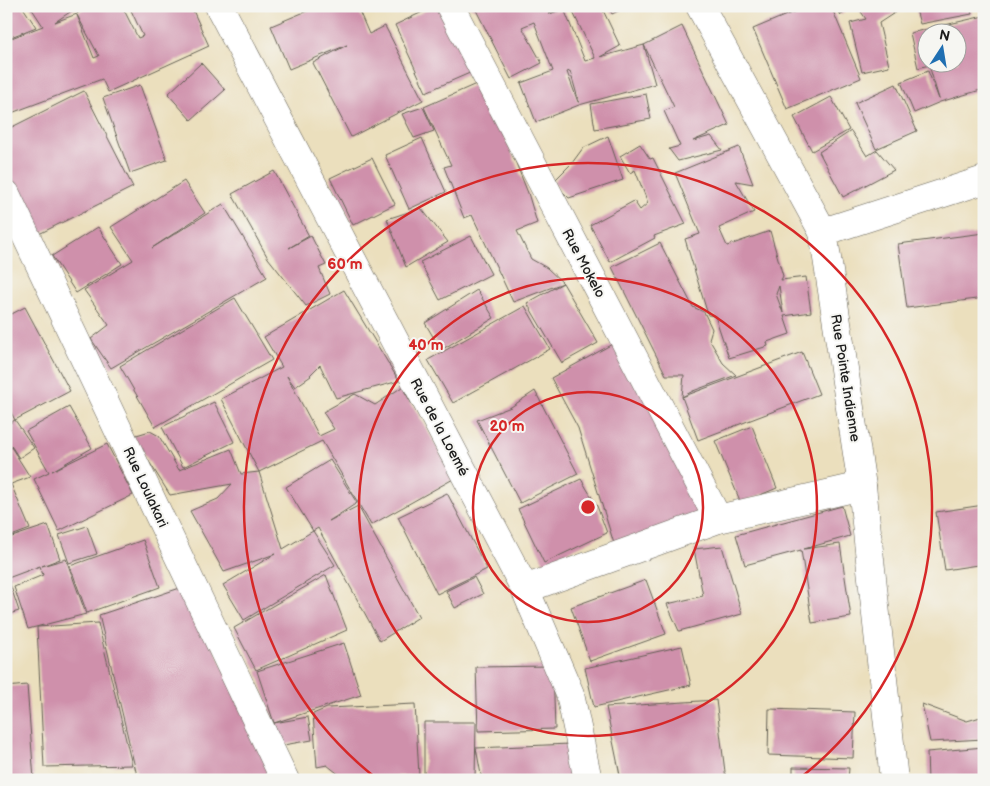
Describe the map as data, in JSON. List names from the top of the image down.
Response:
{
  "streets": {
    "street": [
      "Rue Mokelo",
      "Rue Pointe Indienne",
      "Rue de la Loemé",
      "Rue Loulakari"
    ]
  },
  "north": "top",
  "rings": ["60 m", "40 m", "20 m"]
}
